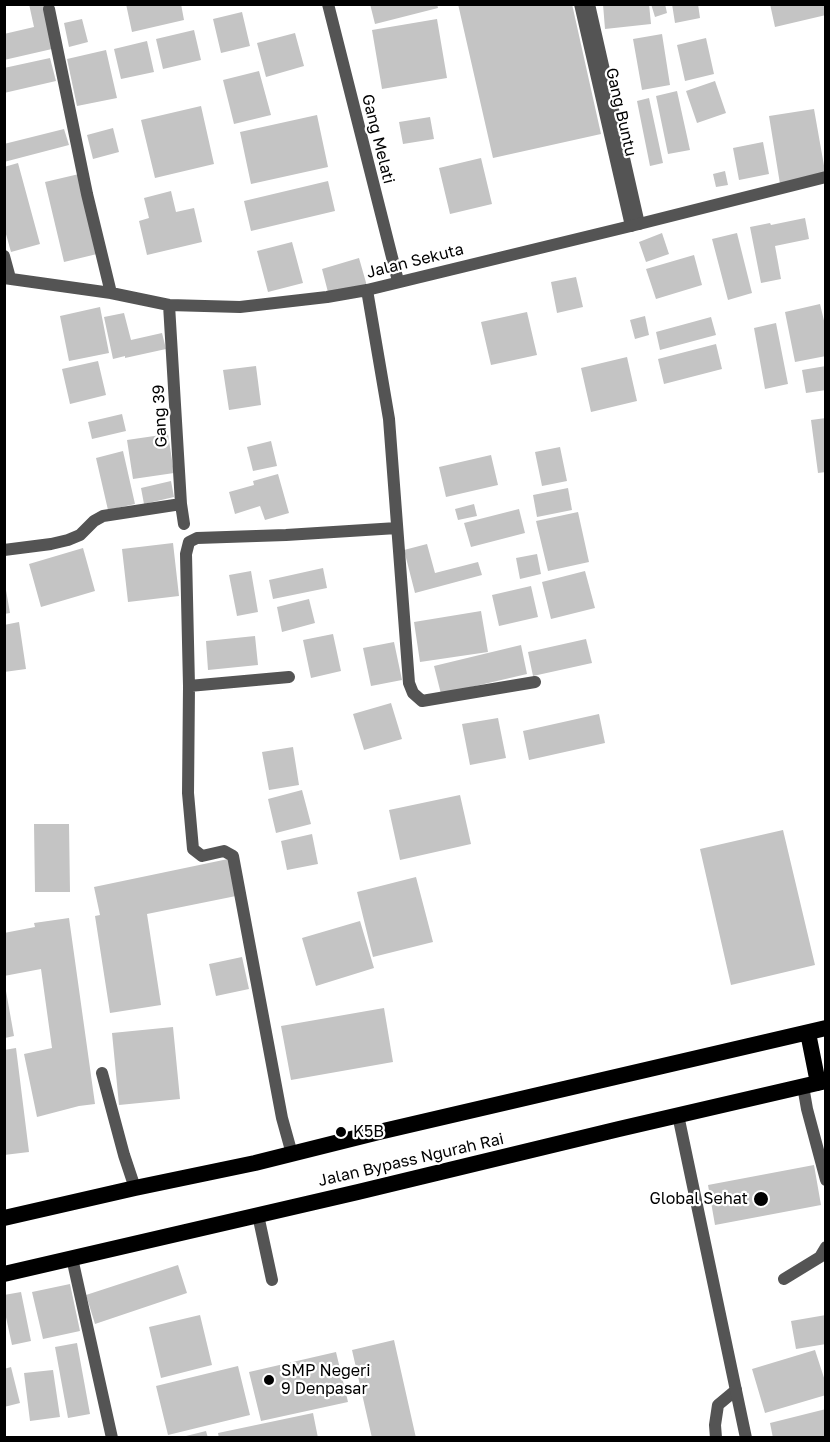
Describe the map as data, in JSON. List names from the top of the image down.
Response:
{
  "streets": {
    "highway": ["Jalan Bypass Ngurah Rai"],
    "street": [
      "Gang Buntu",
      "Gang Melati",
      "Jalan Sekuta",
      "Gang 39"
    ]
  },
  "crossings": [
    ["Gang Buntu", "Jalan Sekuta"],
    ["Gang Melati", "Jalan Sekuta"],
    ["Jalan Sekuta", "Gang 39"]
  ],
  "places": ["K5B", "Global Sehat", "SMP Negeri 9 Denpasar"]
}
